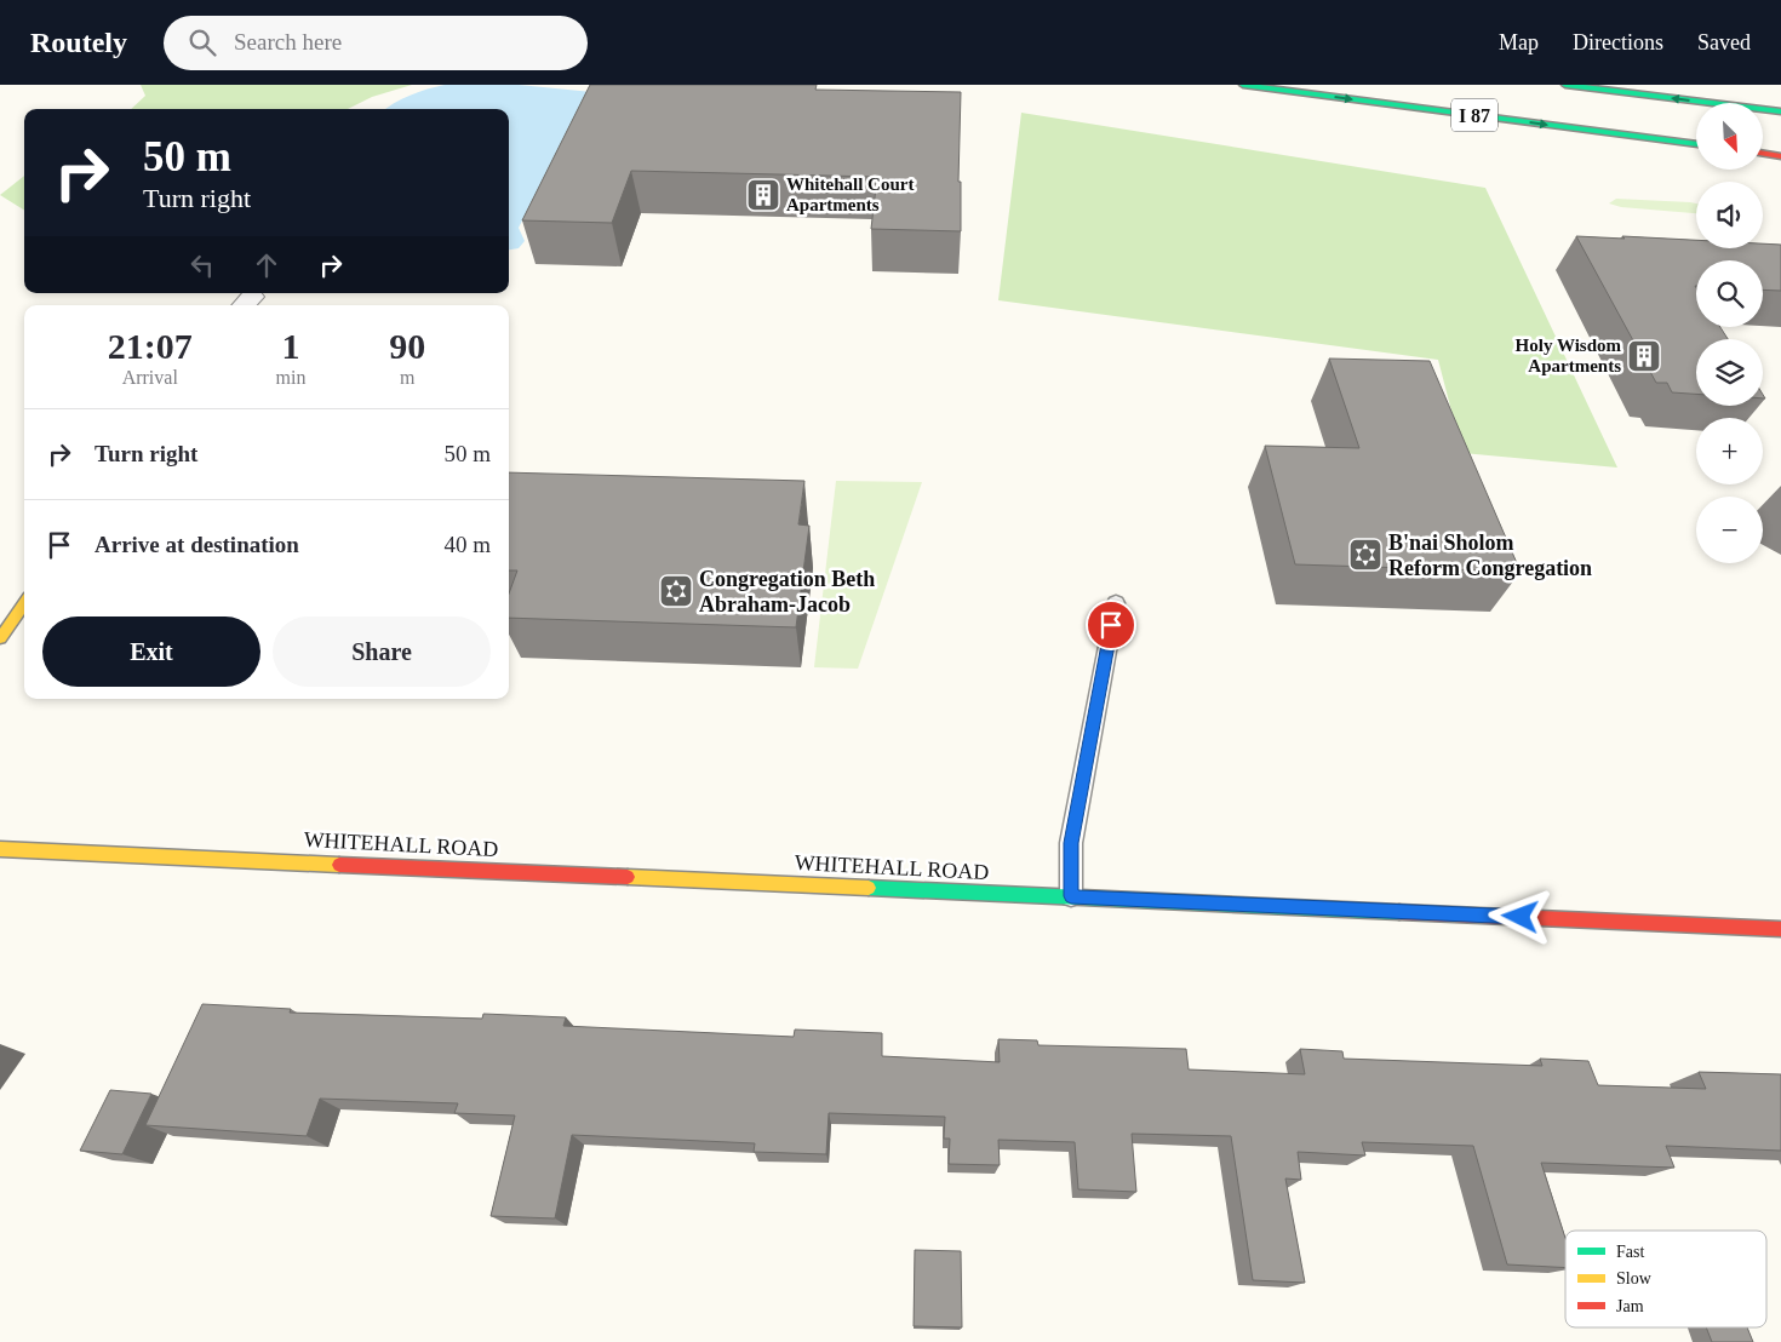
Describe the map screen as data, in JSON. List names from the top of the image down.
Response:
{
  "streets": {
    "main road": ["I 87", "WHITEHALL ROAD"]
  },
  "places": {
    "building": ["Whitehall Court Apartments", "Holy Wisdom Apartments"],
    "synagogue": ["B'nai Sholom Reform Congregation", "Congregation Beth Abraham-Jacob"]
  },
  "legend": ["Fast", "Slow", "Jam"],
  "north": "bottom right",
  "page": {
    "header": "Routely",
    "search": "Search here",
    "nav": ["Map", "Directions", "Saved"],
    "map_buttons": ["+", "−"],
    "turn": ["50 m", "Turn right"],
    "eta": [
      "21:07",
      "Arrival",
      "1",
      "min",
      "90",
      "m"
    ],
    "list": [
      {
        "name": "Turn right",
        "value": "50 m"
      },
      {
        "name": "Arrive at destination",
        "value": "40 m"
      }
    ],
    "buttons": ["Exit", "Share"]
  }
}
